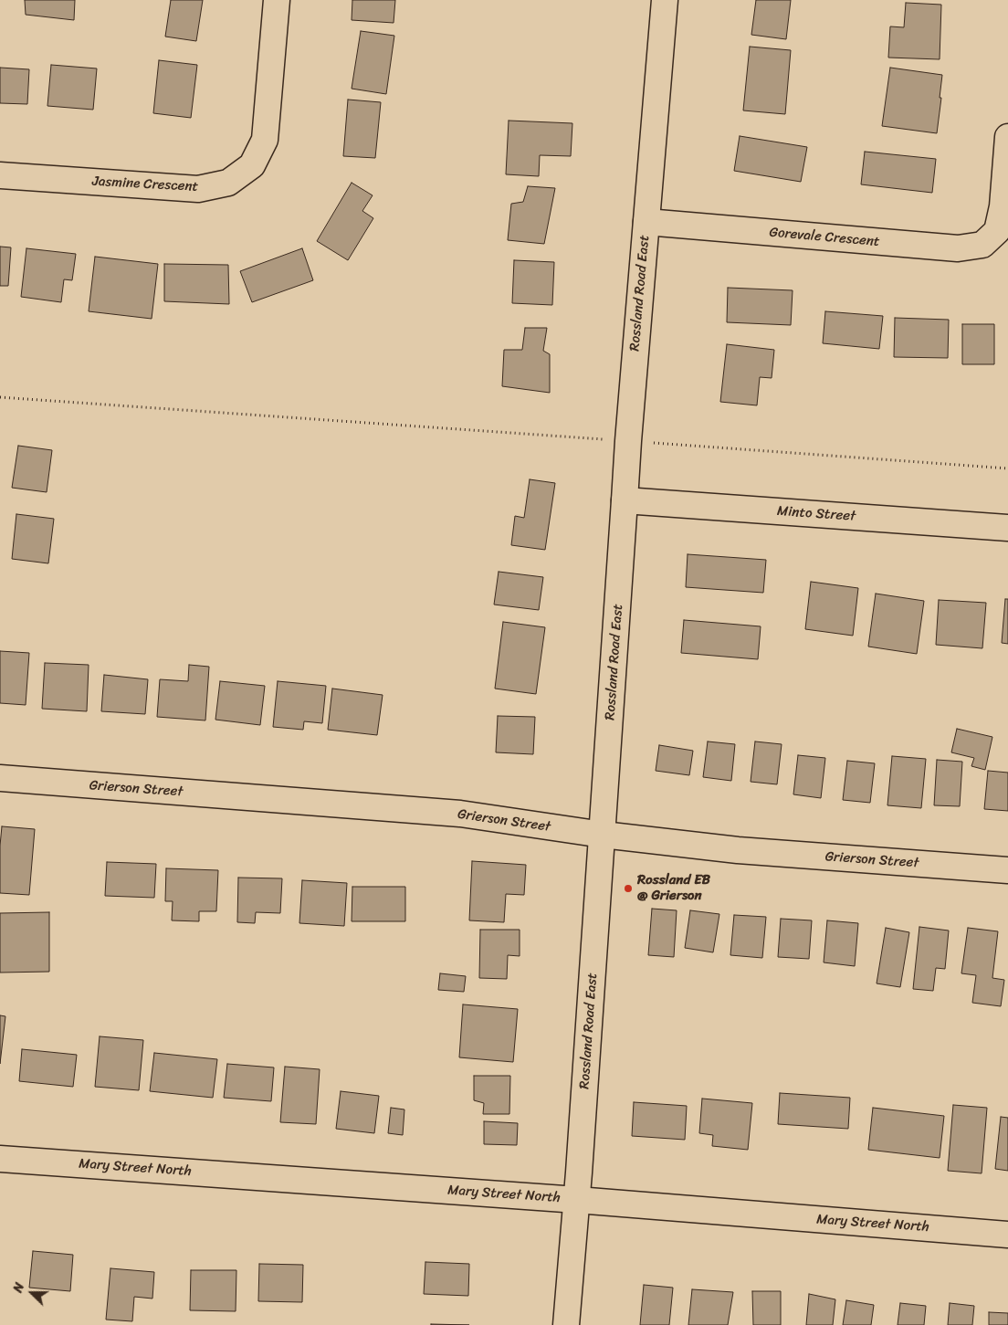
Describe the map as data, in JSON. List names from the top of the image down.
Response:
{
  "streets": {
    "street": [
      "Jasmine Crescent",
      "Gorevale Crescent",
      "Rossland Road East",
      "Minto Street",
      "Grierson Street",
      "Mary Street North"
    ]
  },
  "crossings": [
    ["Gorevale Crescent", "Rossland Road East"],
    ["Rossland Road East", "Minto Street"],
    ["Rossland Road East", "Grierson Street"],
    ["Rossland Road East", "Mary Street North"]
  ],
  "places": ["Rossland EB @ Grierson"],
  "north": "left"
}
